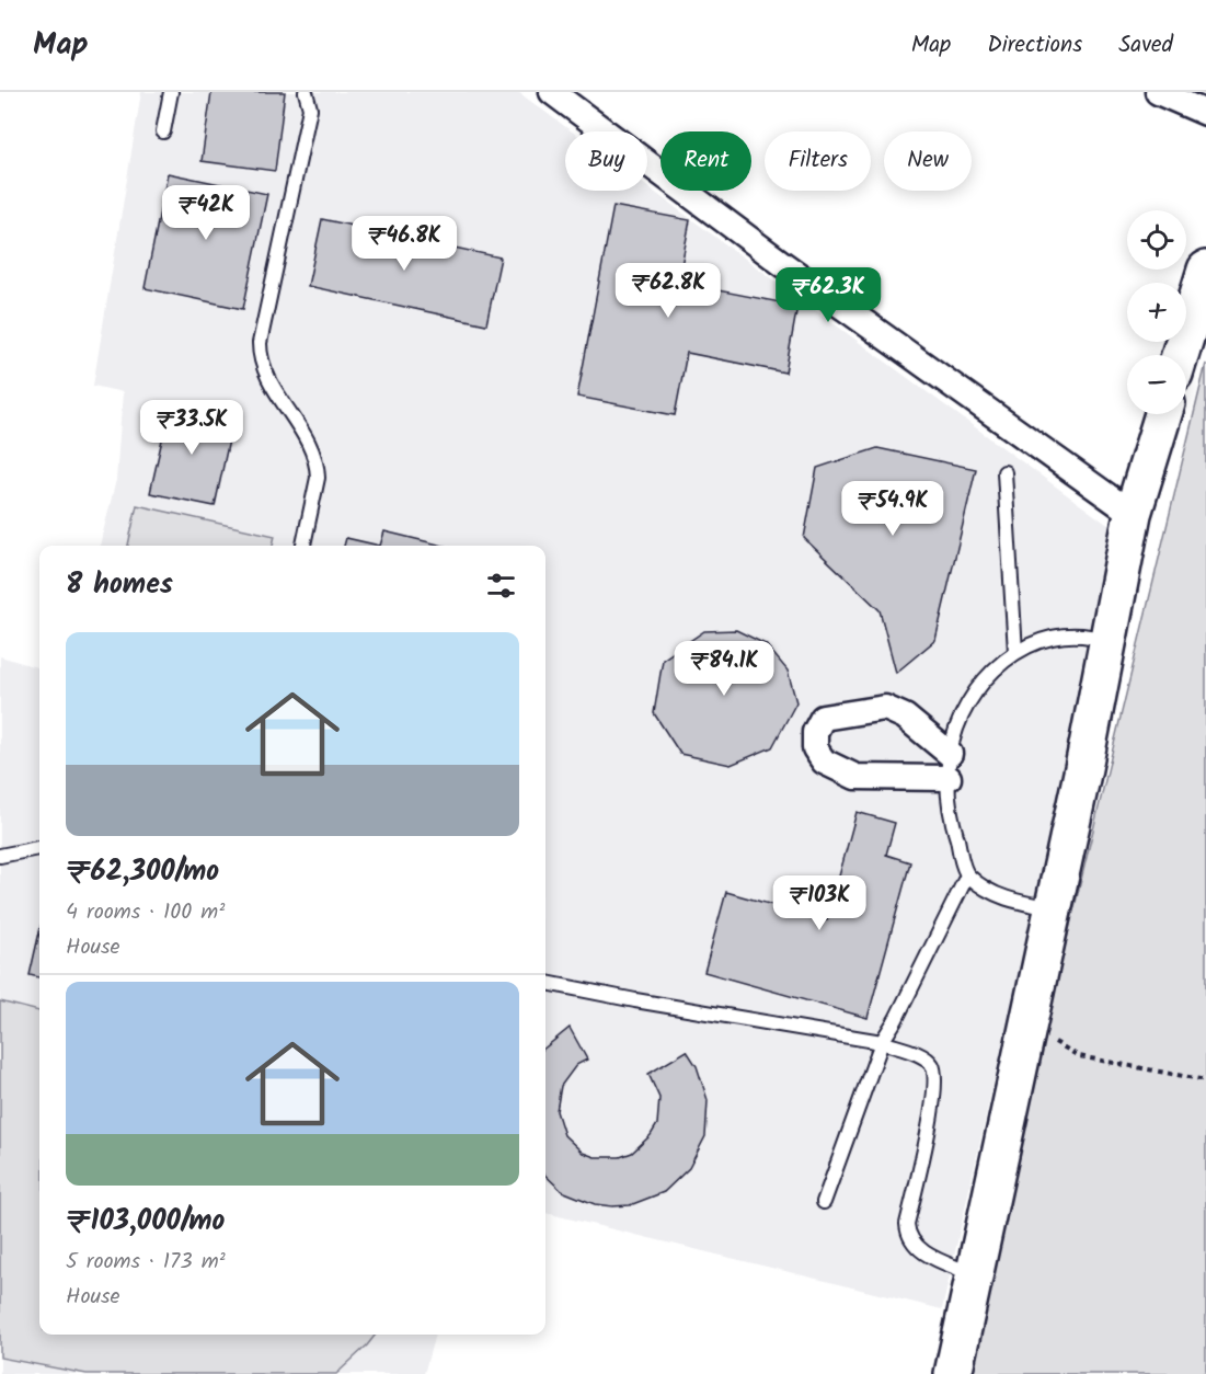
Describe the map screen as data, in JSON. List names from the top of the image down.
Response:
{
  "page": {
    "header": "Map",
    "nav": ["Map", "Directions", "Saved"],
    "chip": [
      "Buy",
      "Rent",
      "Filters",
      "New"
    ],
    "price": [
      "₹42K",
      "₹46.8K",
      "₹62.8K",
      "₹62.3K",
      "₹33.5K",
      "₹54.9K",
      "₹84.1K",
      "₹103K"
    ],
    "map_buttons": ["+", "−"],
    "heading": "8 homes",
    "list": [
      {
        "name": "₹62,300/mo",
        "note": "4 rooms · 100 m² · House"
      },
      {
        "name": "₹103,000/mo",
        "note": "5 rooms · 173 m² · House"
      }
    ]
  }
}
